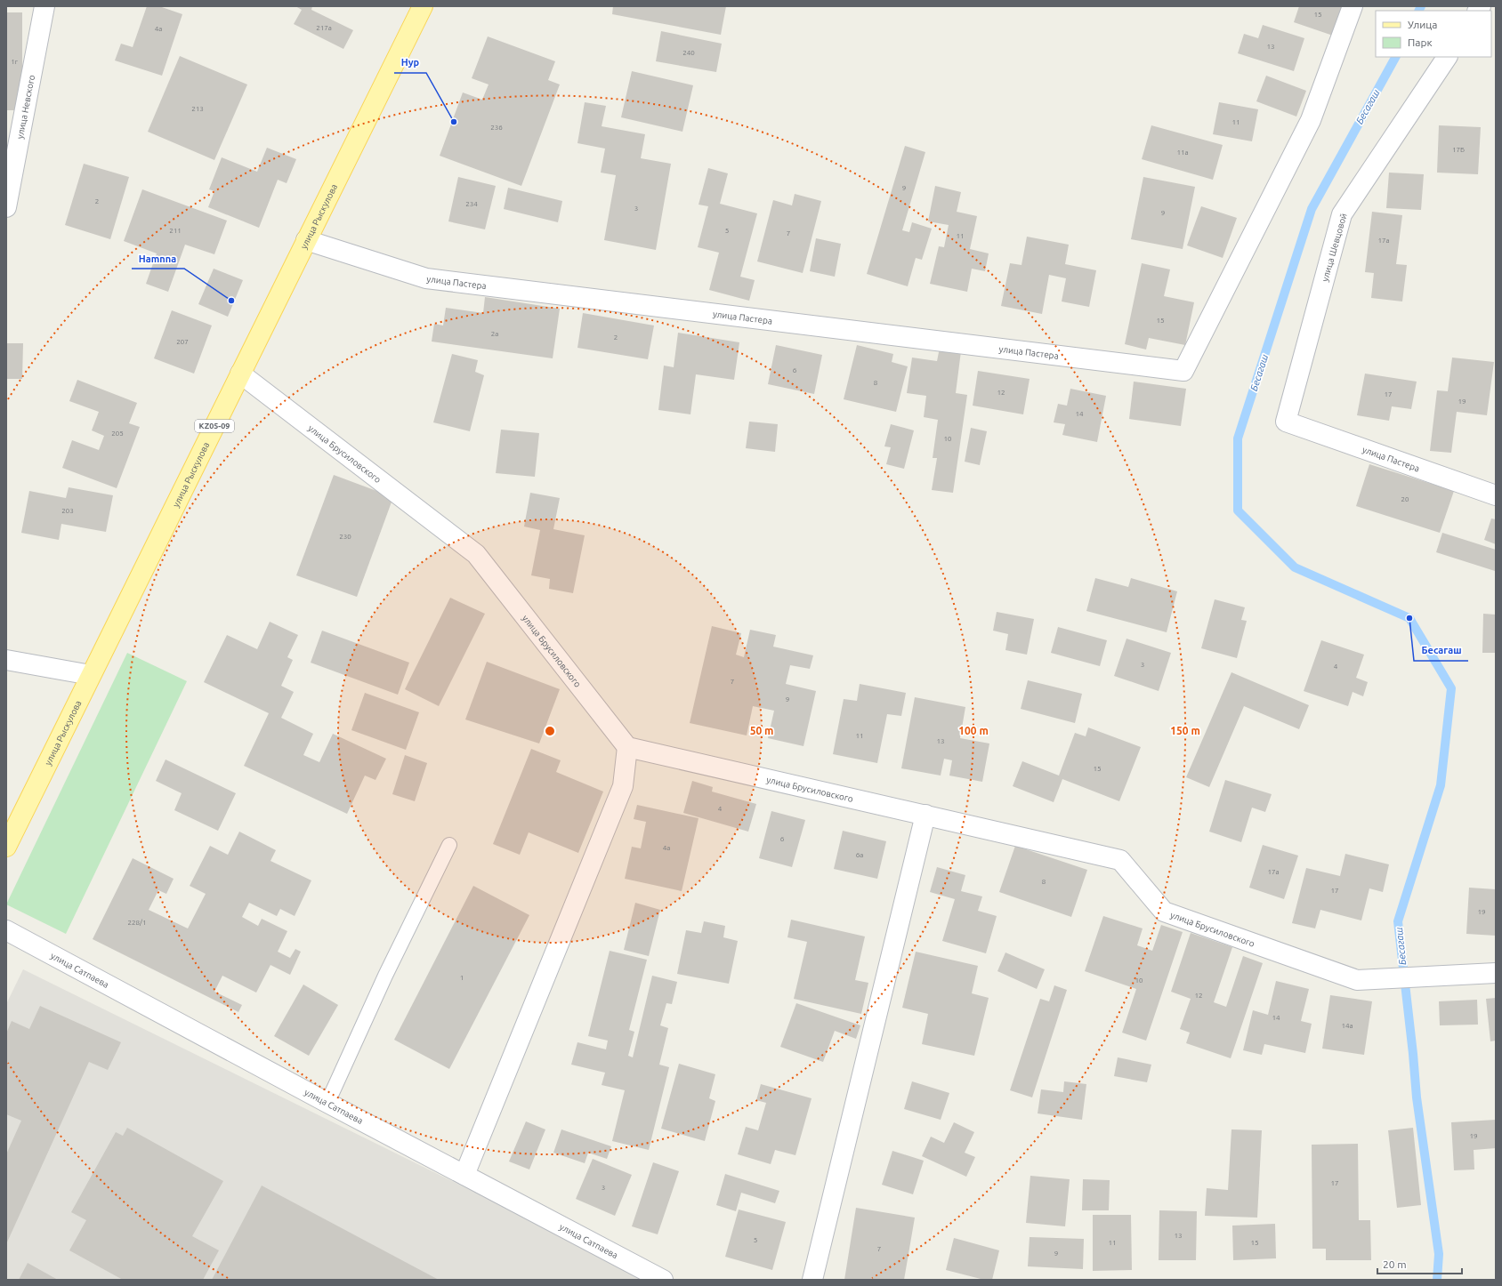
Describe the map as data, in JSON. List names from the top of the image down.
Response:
{
  "streets": {
    "main road": ["улица Рыскулова", "KZ05-09"],
    "street": [
      "улица Невского",
      "улица Шевцовой",
      "улица Пастера",
      "улица Брусиловского",
      "улица Сатпаева"
    ]
  },
  "crossings": [
    ["улица Рыскулова", "улица Пастера"],
    ["улица Рыскулова", "улица Брусиловского"],
    ["улица Шевцовой", "улица Пастера"]
  ],
  "water": ["Бесагаш"],
  "places": ["Hyp", "Hamnna", "Бесагаш"],
  "house_numbers": [
    "15",
    "217а",
    "4а",
    "13",
    "240",
    "1г",
    "213",
    "11",
    "236",
    "17Б",
    "11а",
    "9",
    "2",
    "234",
    "3",
    "9",
    "211",
    "5",
    "7",
    "11",
    "17а",
    "15",
    "2а",
    "2",
    "207",
    "6",
    "8",
    "12",
    "17",
    "19",
    "14",
    "205",
    "10",
    "20",
    "203",
    "230",
    "3",
    "4",
    "7",
    "9",
    "11",
    "13",
    "15",
    "4",
    "6",
    "4а",
    "6а",
    "17а",
    "8",
    "17",
    "19",
    "228/1",
    "1",
    "10",
    "12",
    "14",
    "14а",
    "19",
    "17",
    "3",
    "13",
    "5",
    "11",
    "15",
    "7",
    "9"
  ],
  "legend": ["Улица", "Парк"],
  "scale_bar": "20 m",
  "rings": ["50 m", "100 m", "150 m"]
}
